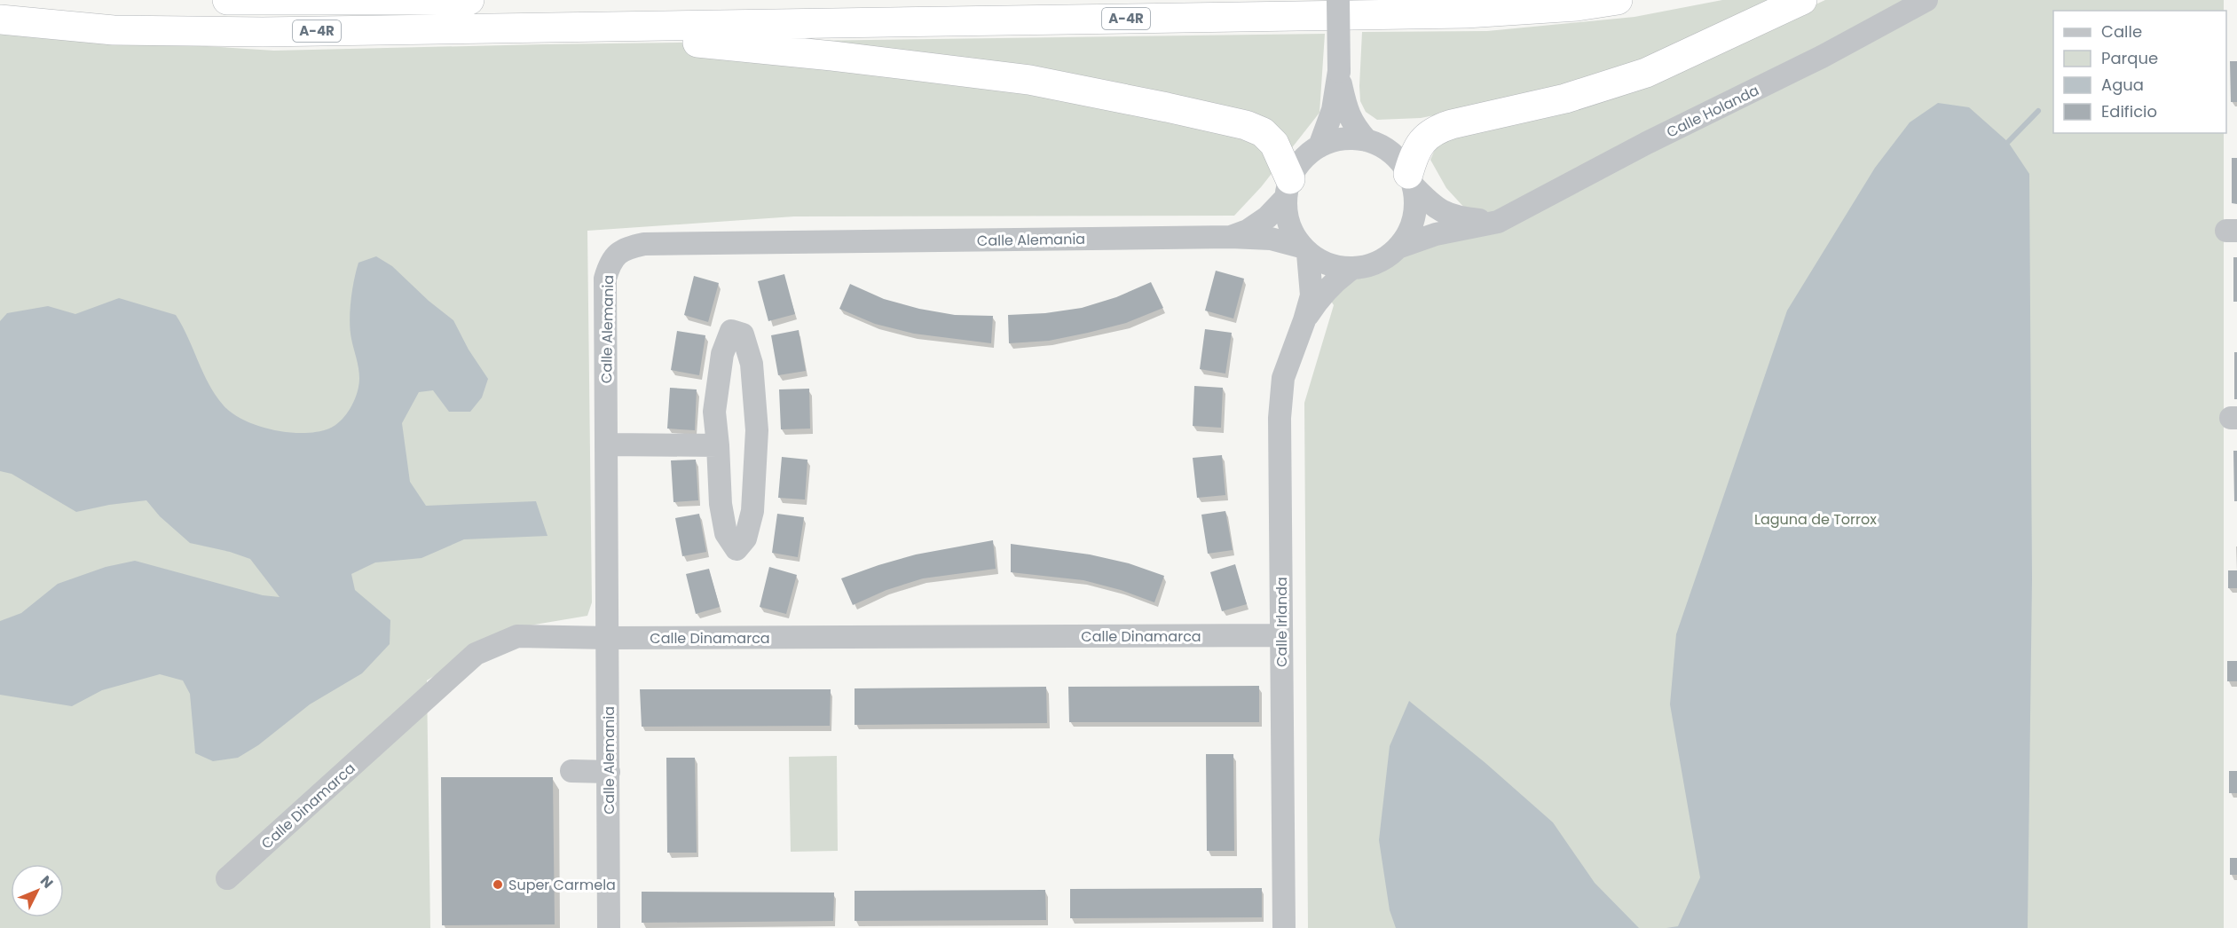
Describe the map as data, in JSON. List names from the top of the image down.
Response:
{
  "streets": {
    "highway": ["A-4R"],
    "street": [
      "Calle Holanda",
      "Calle Alemania",
      "Calle Irlanda",
      "Calle Dinamarca"
    ]
  },
  "crossings": [
    ["Calle Holanda", "Calle Alemania"],
    ["Calle Holanda", "Calle Irlanda"],
    ["Calle Alemania", "Calle Irlanda"],
    ["Calle Alemania", "Calle Dinamarca"],
    ["Calle Irlanda", "Calle Dinamarca"]
  ],
  "parks": ["Laguna de Torrox"],
  "places": ["Super Carmela"],
  "legend": [
    "Calle",
    "Parque",
    "Agua",
    "Edificio"
  ],
  "north": "top right"
}
